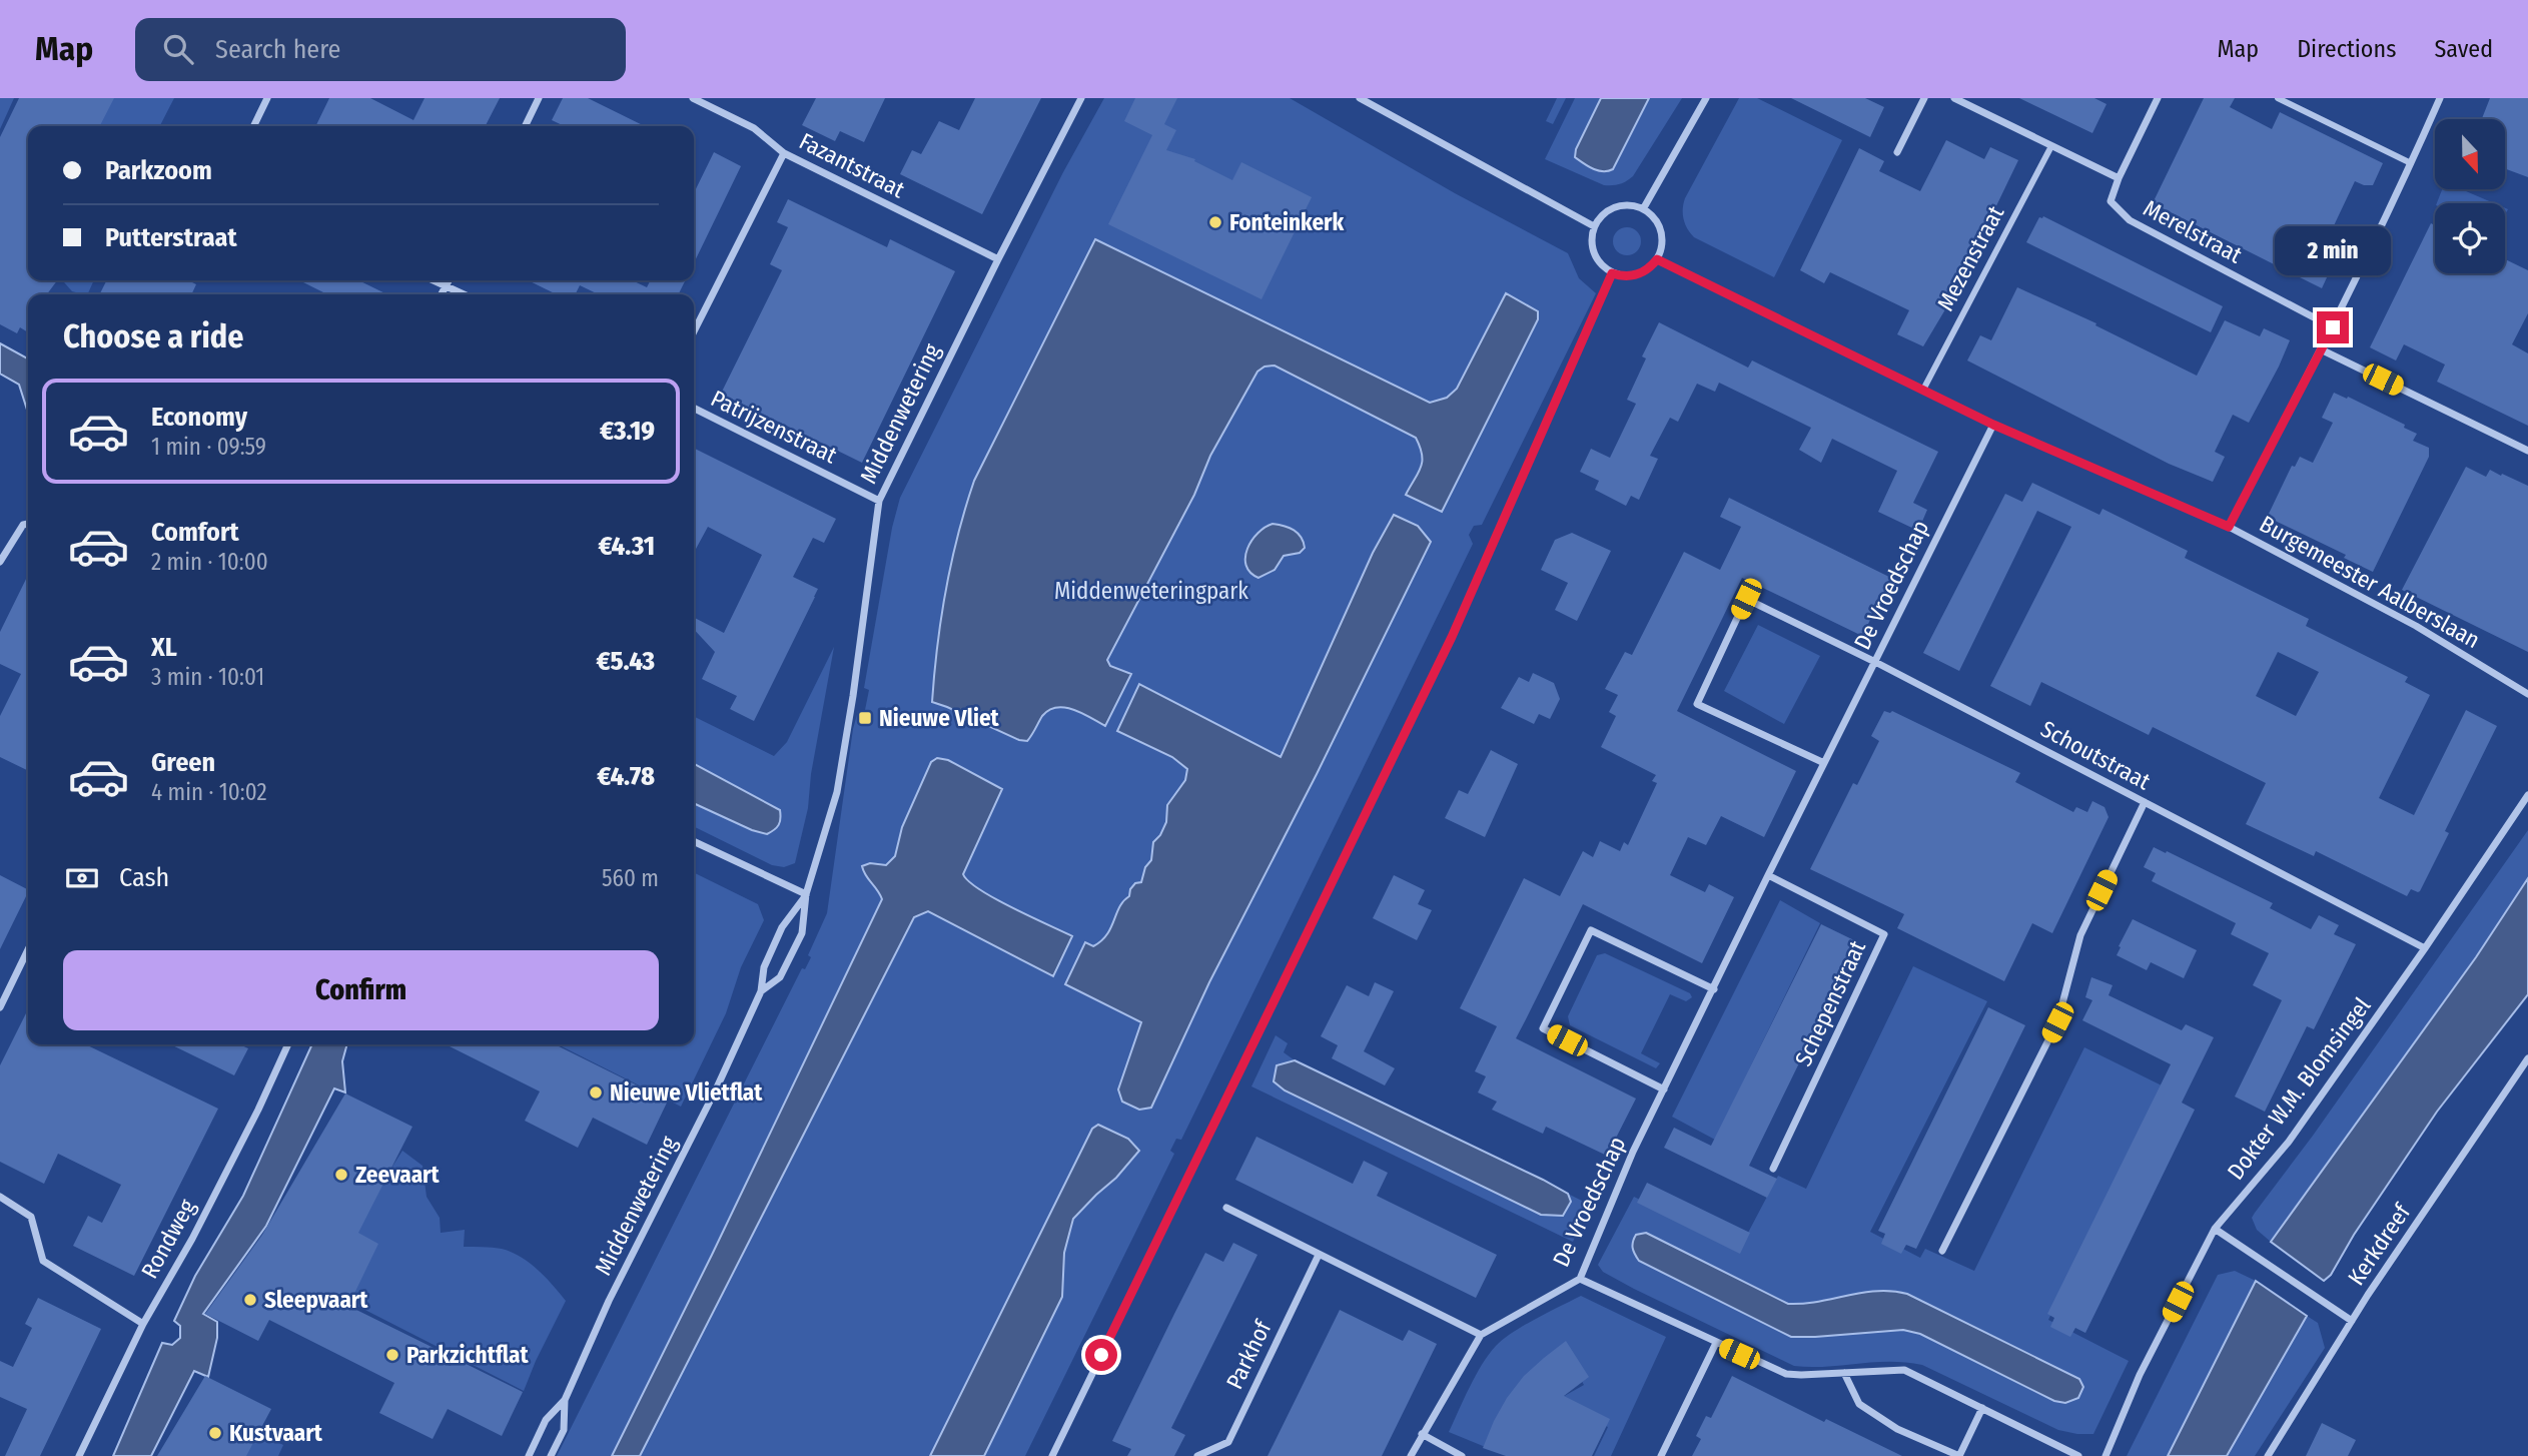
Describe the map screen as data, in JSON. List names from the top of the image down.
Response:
{
  "streets": {
    "street": [
      "Fazantstraat",
      "Merelstraat",
      "Mezenstraat",
      "Middenwetering",
      "Patrijzenstraat",
      "Burgemeester Aalberslaan",
      "De Vroedschap",
      "Schoutstraat",
      "Schepenstraat",
      "Dokter W.M. Blomsingel",
      "Rondweg",
      "Kerkdreef",
      "Parkhof"
    ]
  },
  "crossings": [
    ["Fazantstraat", "Middenwetering"],
    ["Mezenstraat", "Burgemeester Aalberslaan"],
    ["Middenwetering", "Patrijzenstraat"],
    ["Burgemeester Aalberslaan", "De Vroedschap"],
    ["De Vroedschap", "Schoutstraat"],
    ["De Vroedschap", "Schepenstraat"],
    ["Schoutstraat", "Dokter W.M. Blomsingel"]
  ],
  "parks": ["Middenweteringpark"],
  "places": {
    "other": [
      "Fonteinkerk",
      "Nieuwe Vlietflat",
      "Zeevaart",
      "Sleepvaart",
      "Parkzichtflat",
      "Kustvaart"
    ],
    "transit": ["Nieuwe Vliet"]
  },
  "north": "bottom",
  "page": {
    "header": "Map",
    "search": "Search here",
    "nav": ["Map", "Directions", "Saved"],
    "banner": ["Parkzoom", "Putterstraat"],
    "bubble": "2 min",
    "heading": "Choose a ride",
    "list": [
      {
        "name": "Economy",
        "note": "1 min · 09:59",
        "value": "€3.19"
      },
      {
        "name": "Comfort",
        "note": "2 min · 10:00",
        "value": "€4.31"
      },
      {
        "name": "XL",
        "note": "3 min · 10:01",
        "value": "€5.43"
      },
      {
        "name": "Green",
        "note": "4 min · 10:02",
        "value": "€4.78"
      }
    ],
    "pay": ["Cash", "560 m"],
    "buttons": "Confirm"
  }
}
